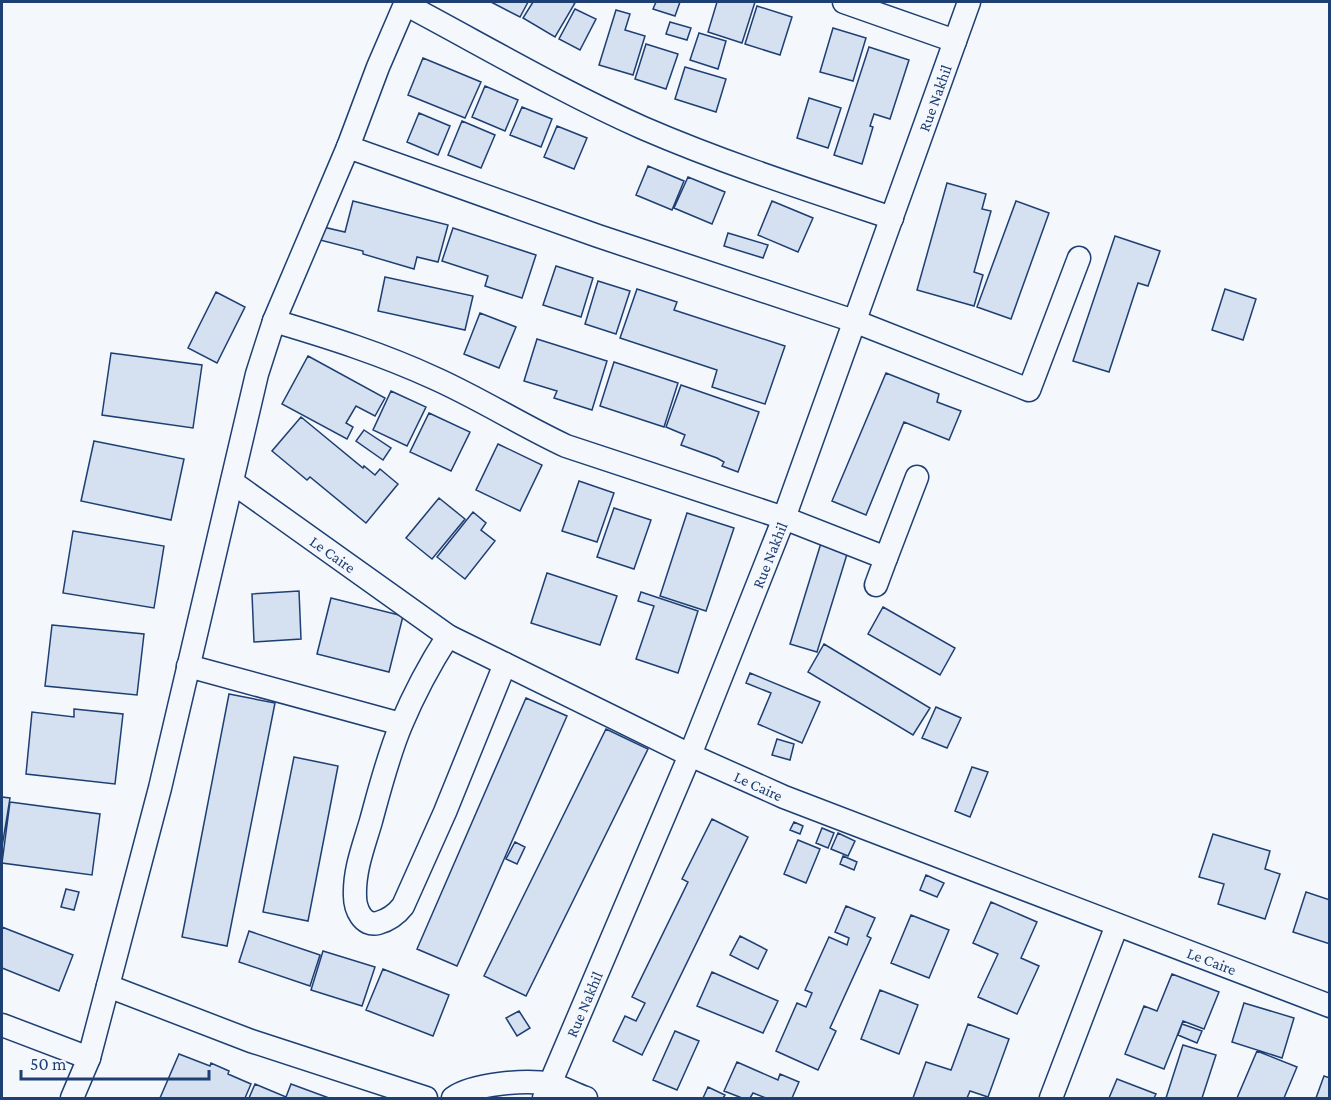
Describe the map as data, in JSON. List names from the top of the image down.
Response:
{
  "streets": {
    "street": ["Rue Nakhil", "Le Caire"]
  },
  "crossings": [
    ["Rue Nakhil", "Le Caire"]
  ],
  "scale_bar": "50 m"
}
